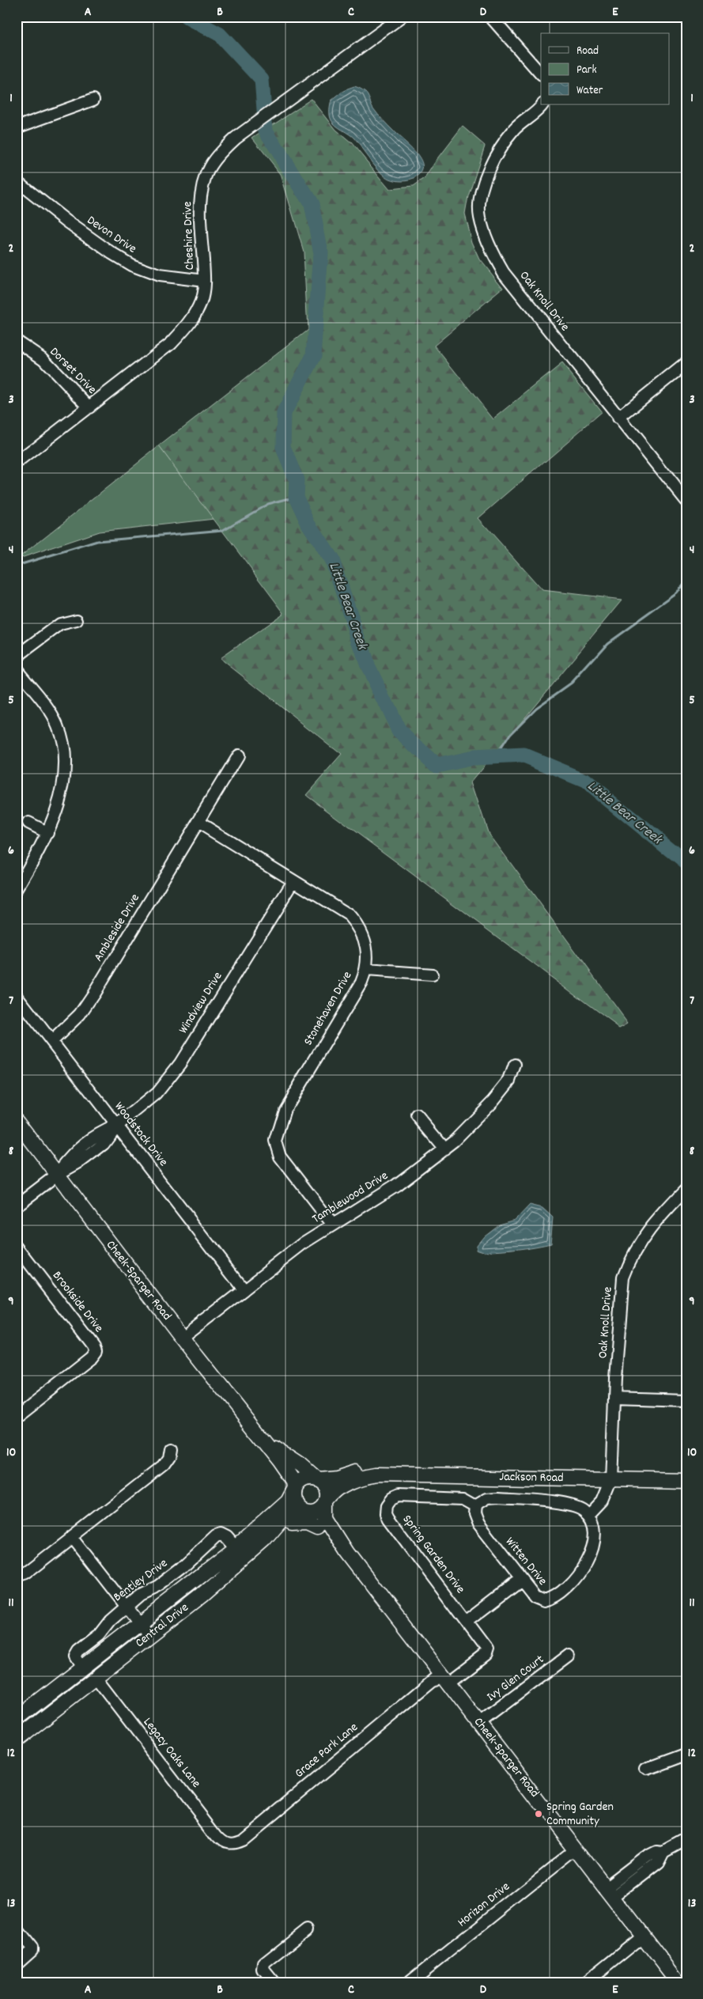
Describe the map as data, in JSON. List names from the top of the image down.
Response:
{
  "streets": {
    "main road": ["Cheek-Sparger Road", "Jackson Road", "Central Drive"],
    "street": [
      "Devon Drive",
      "Cheshire Drive",
      "Oak Knoll Drive",
      "Dorset Drive",
      "Ambleside Drive",
      "Windview Drive",
      "Stonehaven Drive",
      "Woodstock Drive",
      "Tamblewood Drive",
      "Brookside Drive",
      "Spring Garden Drive",
      "Witten Drive",
      "Bentley Drive",
      "Ivy Glen Court",
      "Grace Park Lane",
      "Legacy Oaks Lane",
      "Horizon Drive"
    ]
  },
  "crossings": [
    ["Devon Drive", "Cheshire Drive"],
    ["Cheshire Drive", "Dorset Drive"],
    ["Oak Knoll Drive", "Jackson Road"],
    ["Ambleside Drive", "Stonehaven Drive"],
    ["Ambleside Drive", "Woodstock Drive"],
    ["Windview Drive", "Stonehaven Drive"],
    ["Windview Drive", "Woodstock Drive"],
    ["Windview Drive", "Cheek-Sparger Road"],
    ["Stonehaven Drive", "Tamblewood Drive"],
    ["Woodstock Drive", "Tamblewood Drive"],
    ["Tamblewood Drive", "Cheek-Sparger Road"],
    ["Cheek-Sparger Road", "Jackson Road"],
    ["Cheek-Sparger Road", "Spring Garden Drive"],
    ["Cheek-Sparger Road", "Central Drive"],
    ["Cheek-Sparger Road", "Ivy Glen Court"],
    ["Cheek-Sparger Road", "Grace Park Lane"],
    ["Cheek-Sparger Road", "Horizon Drive"],
    ["Jackson Road", "Central Drive"],
    ["Spring Garden Drive", "Witten Drive"],
    ["Spring Garden Drive", "Grace Park Lane"],
    ["Bentley Drive", "Central Drive"],
    ["Central Drive", "Legacy Oaks Lane"],
    ["Grace Park Lane", "Legacy Oaks Lane"]
  ],
  "water": ["Little Bear Creek"],
  "places": ["Spring Garden Community"],
  "legend": ["Road", "Park", "Water"],
  "grid": {
    "columns": [
      "A",
      "B",
      "C",
      "D",
      "E"
    ],
    "rows": [
      "1",
      "2",
      "3",
      "4",
      "5",
      "6",
      "7",
      "8",
      "9",
      "10",
      "11",
      "12",
      "13"
    ]
  }
}
